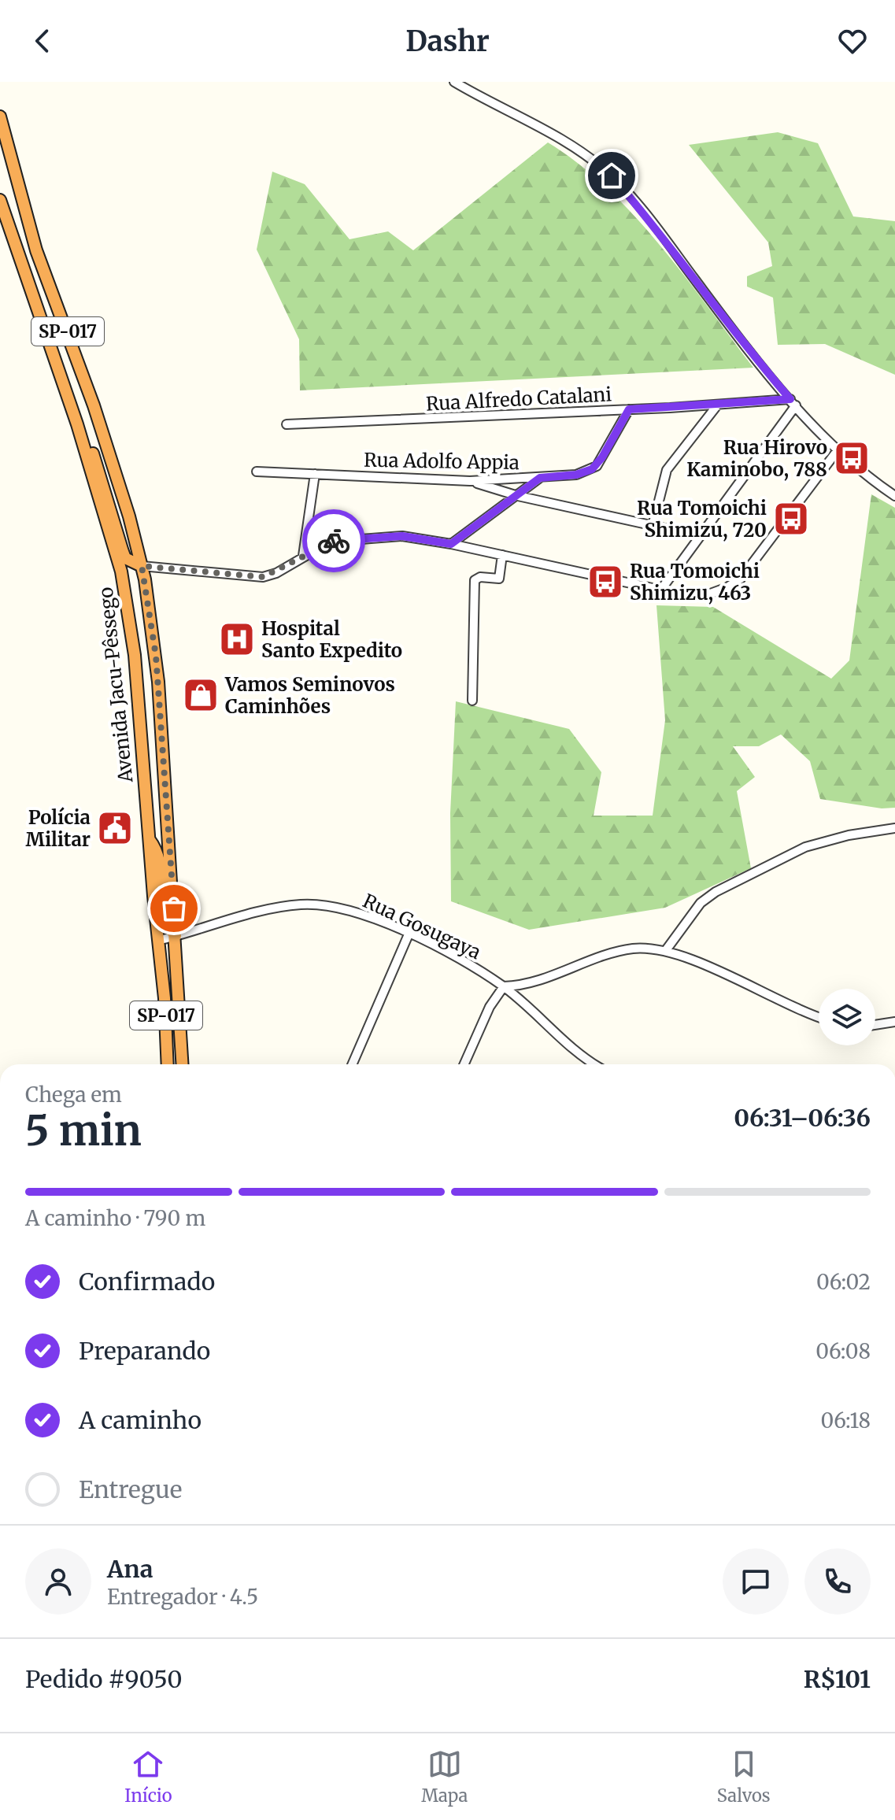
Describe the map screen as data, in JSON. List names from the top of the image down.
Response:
{
  "streets": {
    "highway": ["SP-017", "Avenida Jacu-Pêssego"],
    "street": ["Rua Alfredo Catalani", "Rua Adolfo Appia", "Rua Gosugaya"]
  },
  "crossings": [
    ["Rua Alfredo Catalani", "Rua Adolfo Appia"],
    ["Avenida Jacu-Pêssego", "Rua Gosugaya"]
  ],
  "places": {
    "bus stop": ["Rua Hirovo Kaminobo, 788", "Rua Tomoichi Shimizu, 720", "Rua Tomoichi Shimizu, 463"],
    "hospital": ["Hospital Santo Expedito"],
    "shop": ["Vamos Seminovos Caminhões"],
    "public building": ["Polícia Militar"]
  },
  "page": {
    "header": "Dashr",
    "heading": ["5 min", "Chega em", "06:31–06:36"],
    "panel": [
      "Ana",
      "Entregador · 4.5",
      "Pedido #9050",
      "R$101"
    ],
    "bar": "A caminho · 790 m",
    "list": [
      ["Confirmado", "06:02"],
      ["Preparando", "06:08"],
      ["A caminho", "06:18"],
      "Entregue"
    ],
    "tabs": ["Início", "Mapa", "Salvos"]
  }
}
